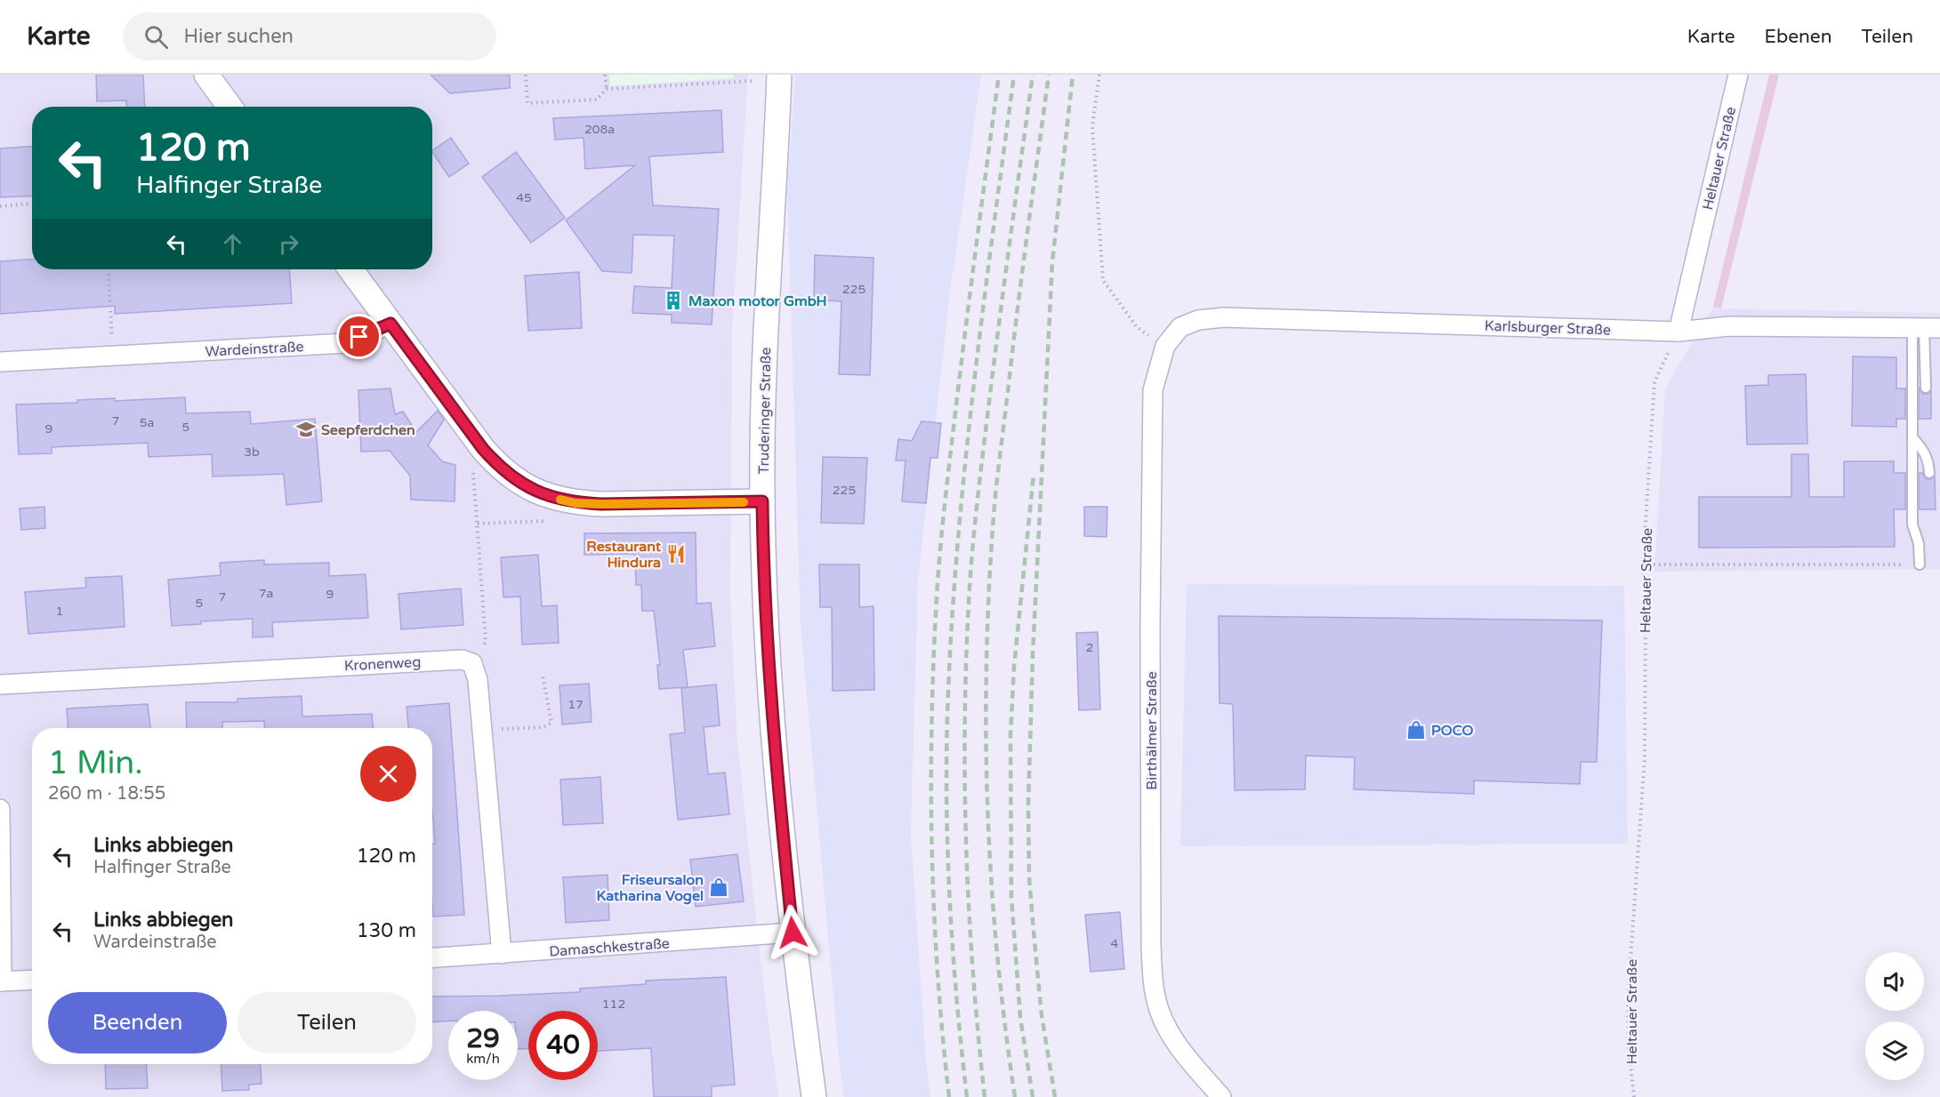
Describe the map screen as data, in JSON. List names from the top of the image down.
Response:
{
  "streets": {
    "street": [
      "Heltauer Straße",
      "Karlsburger Straße",
      "Wardeinstraße",
      "Truderinger Straße",
      "Kronenweg",
      "Birthälmer Straße",
      "Damaschkestraße"
    ]
  },
  "crossings": [
    ["Heltauer Straße", "Karlsburger Straße"],
    ["Karlsburger Straße", "Birthälmer Straße"],
    ["Truderinger Straße", "Damaschkestraße"],
    ["Kronenweg", "Damaschkestraße"]
  ],
  "places": {
    "building": ["Maxon motor GmbH"],
    "school or university": ["Seepferdchen"],
    "restaurant": ["Restaurant Hindura"],
    "shop": ["POCO", "Friseursalon Katharina Vogel"]
  },
  "house_numbers": [
    "208a",
    "45",
    "225",
    "7",
    "5a",
    "5",
    "9",
    "3b",
    "225",
    "7a",
    "9",
    "7",
    "5",
    "1",
    "2",
    "17",
    "4",
    "112"
  ],
  "page": {
    "header": "Karte",
    "search": "Hier suchen",
    "nav": ["Karte", "Ebenen", "Teilen"],
    "turn": ["120 m", "Halfinger Straße"],
    "heading": ["1 Min.", "260 m · 18:55"],
    "list": [
      {
        "name": "Links abbiegen",
        "note": "Halfinger Straße",
        "value": "120 m"
      },
      {
        "name": "Links abbiegen",
        "note": "Wardeinstraße",
        "value": "130 m"
      }
    ],
    "buttons": ["Beenden", "Teilen"],
    "speed": "29 km/h",
    "limit": "40"
  }
}
